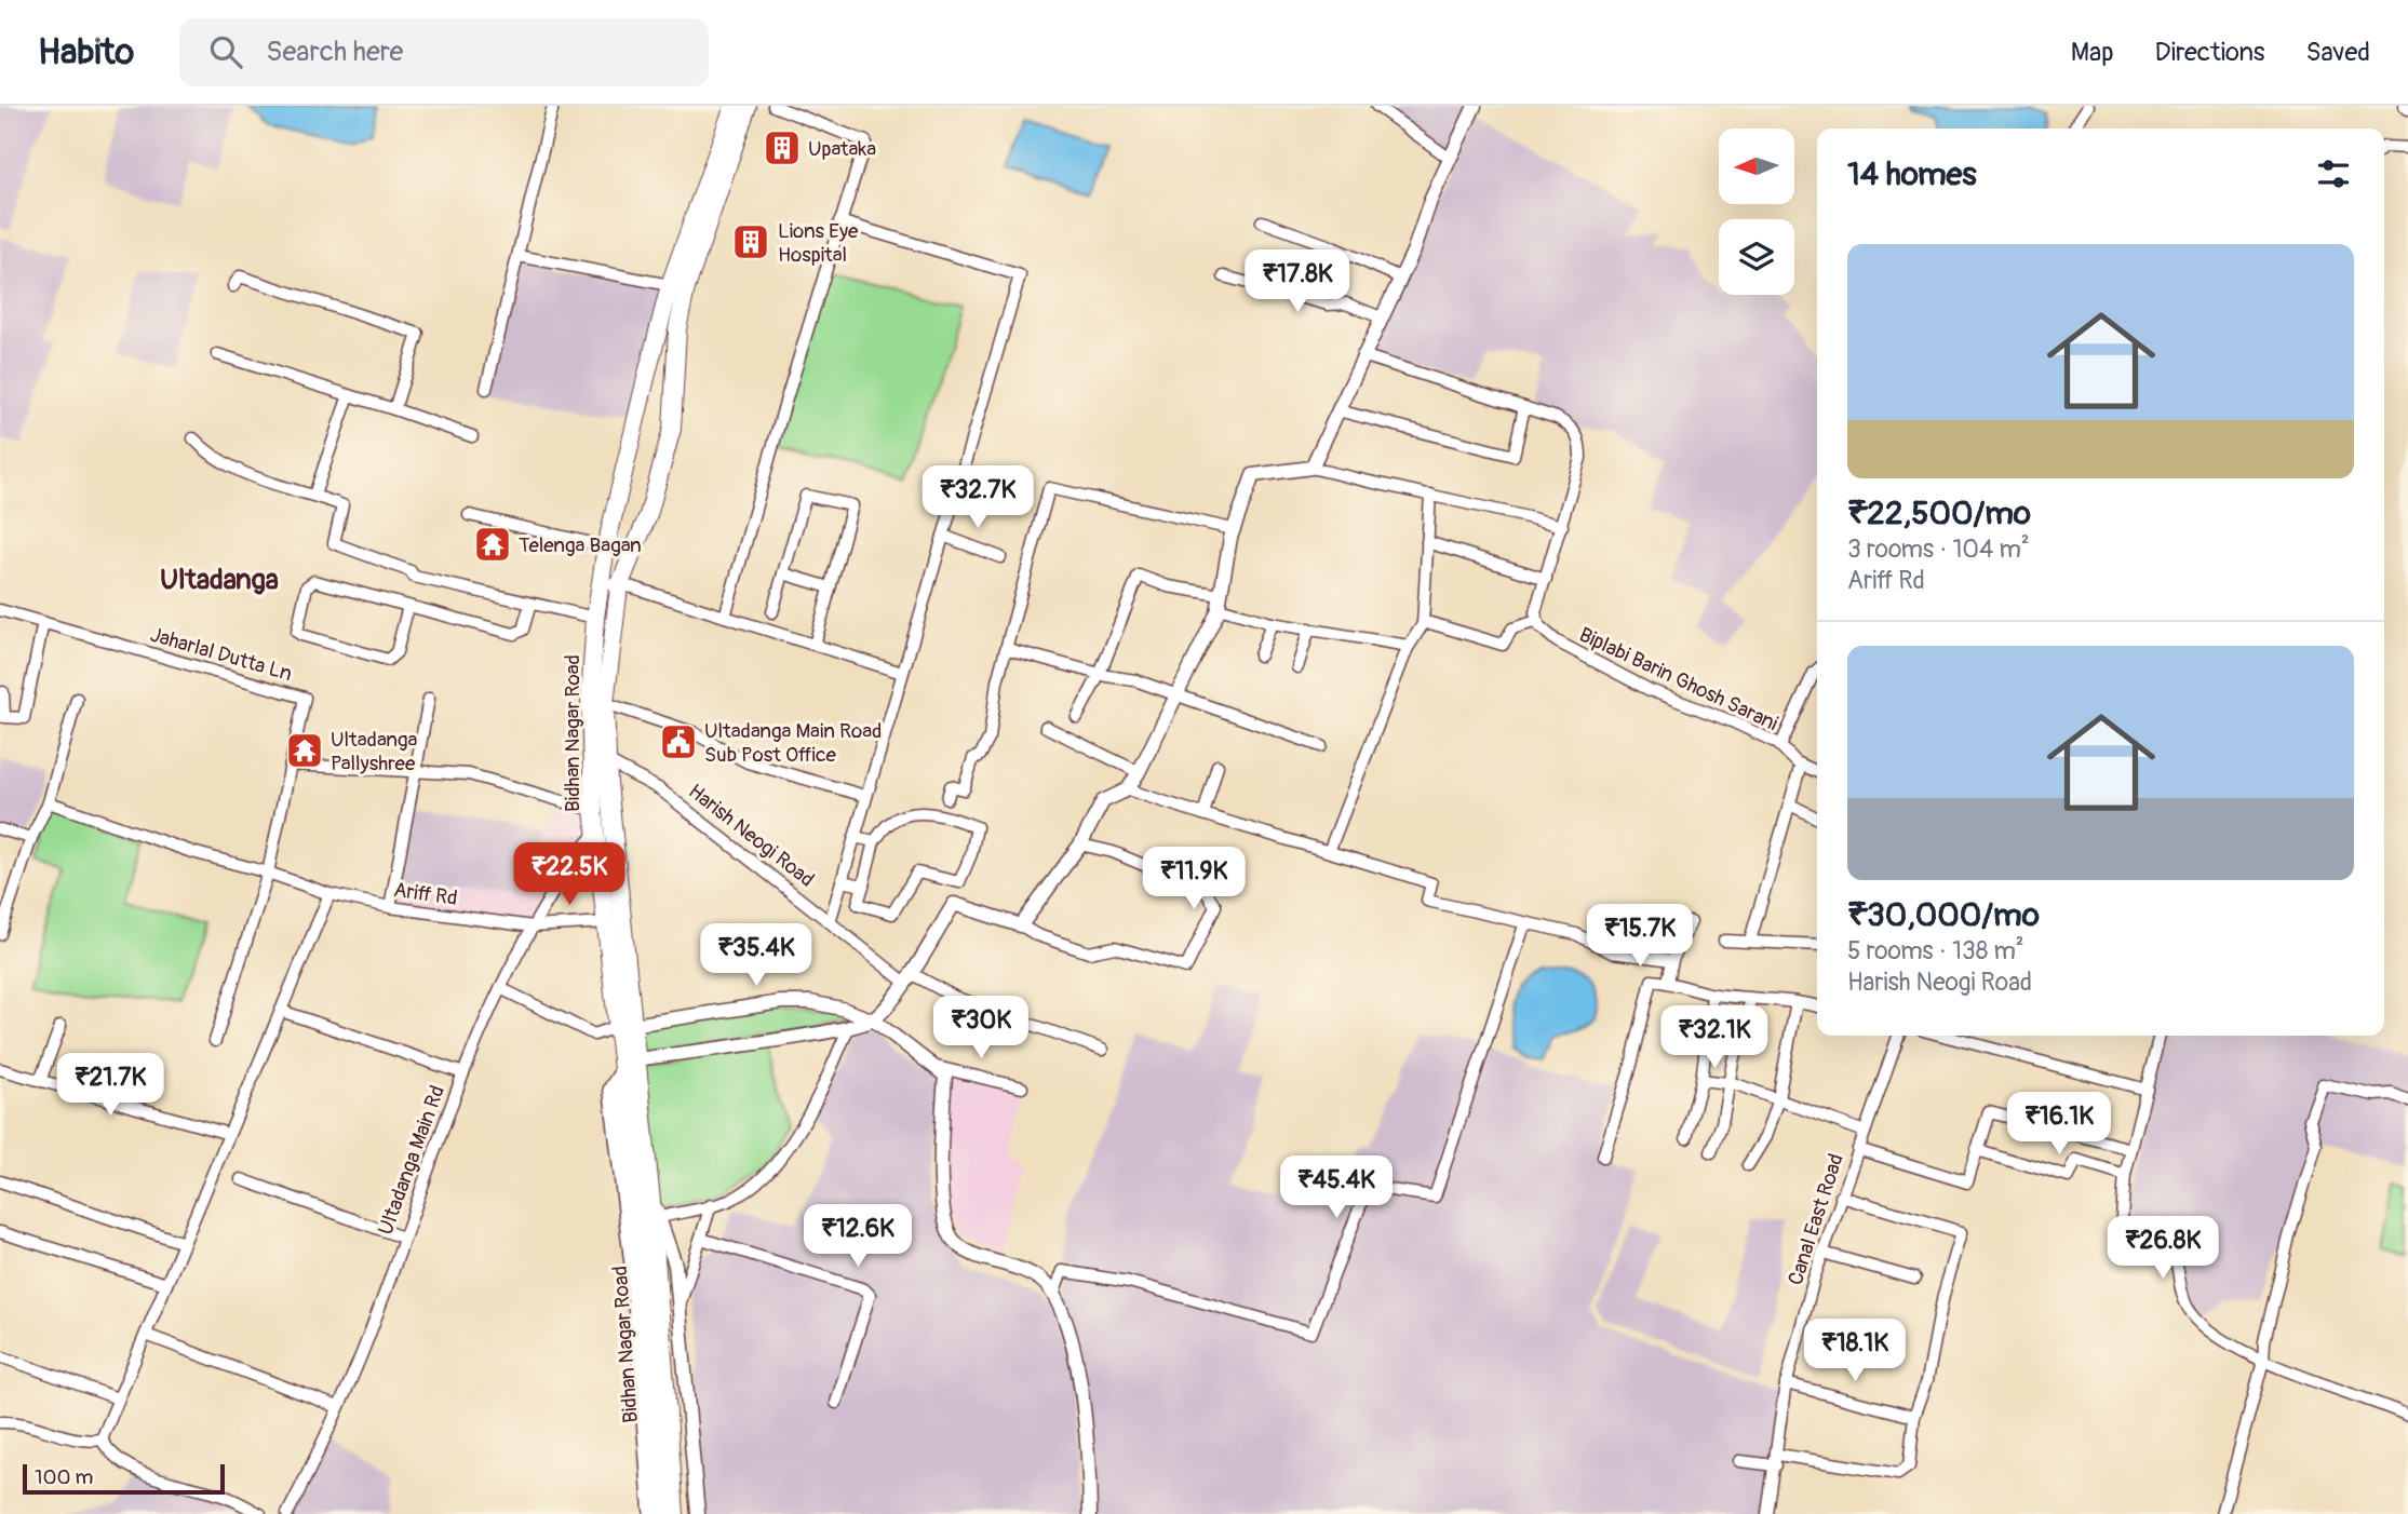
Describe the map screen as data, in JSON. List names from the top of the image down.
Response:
{
  "streets": {
    "main road": ["Bidhan Nagar Road"],
    "street": [
      "Jaharlal Dutta Ln",
      "Biplabi Barin Ghosh Sarani",
      "Harish Neogi Road",
      "Ariff Rd",
      "Ultadanga Main Rd",
      "Canal East Road"
    ]
  },
  "crossings": [
    ["Jaharlal Dutta Ln", "Ariff Rd"],
    ["Bidhan Nagar Road", "Harish Neogi Road"],
    ["Bidhan Nagar Road", "Ariff Rd"],
    ["Bidhan Nagar Road", "Ultadanga Main Rd"],
    ["Ariff Rd", "Ultadanga Main Rd"]
  ],
  "districts": ["Ultadanga"],
  "places": {
    "building": ["Upataka", "Lions Eye Hospital"],
    "temple": ["Telenga Bagan", "Ultadanga Pallyshree"],
    "public building": ["Ultadanga Main Road Sub Post Office"]
  },
  "scale_bar": "100 m",
  "north": "left",
  "page": {
    "header": "Habito",
    "search": "Search here",
    "nav": ["Map", "Directions", "Saved"],
    "heading": "14 homes",
    "list": [
      {
        "name": "₹22,500/mo",
        "note": "3 rooms · 104 m² · Ariff Rd"
      },
      {
        "name": "₹30,000/mo",
        "note": "5 rooms · 138 m² · Harish Neogi Road"
      }
    ],
    "price": [
      "₹17.8K",
      "₹32.7K",
      "₹22.5K",
      "₹11.9K",
      "₹15.7K",
      "₹35.4K",
      "₹30K",
      "₹32.1K",
      "₹21.7K",
      "₹16.1K",
      "₹45.4K",
      "₹12.6K",
      "₹26.8K",
      "₹18.1K"
    ],
    "scale": "100 m"
  }
}
